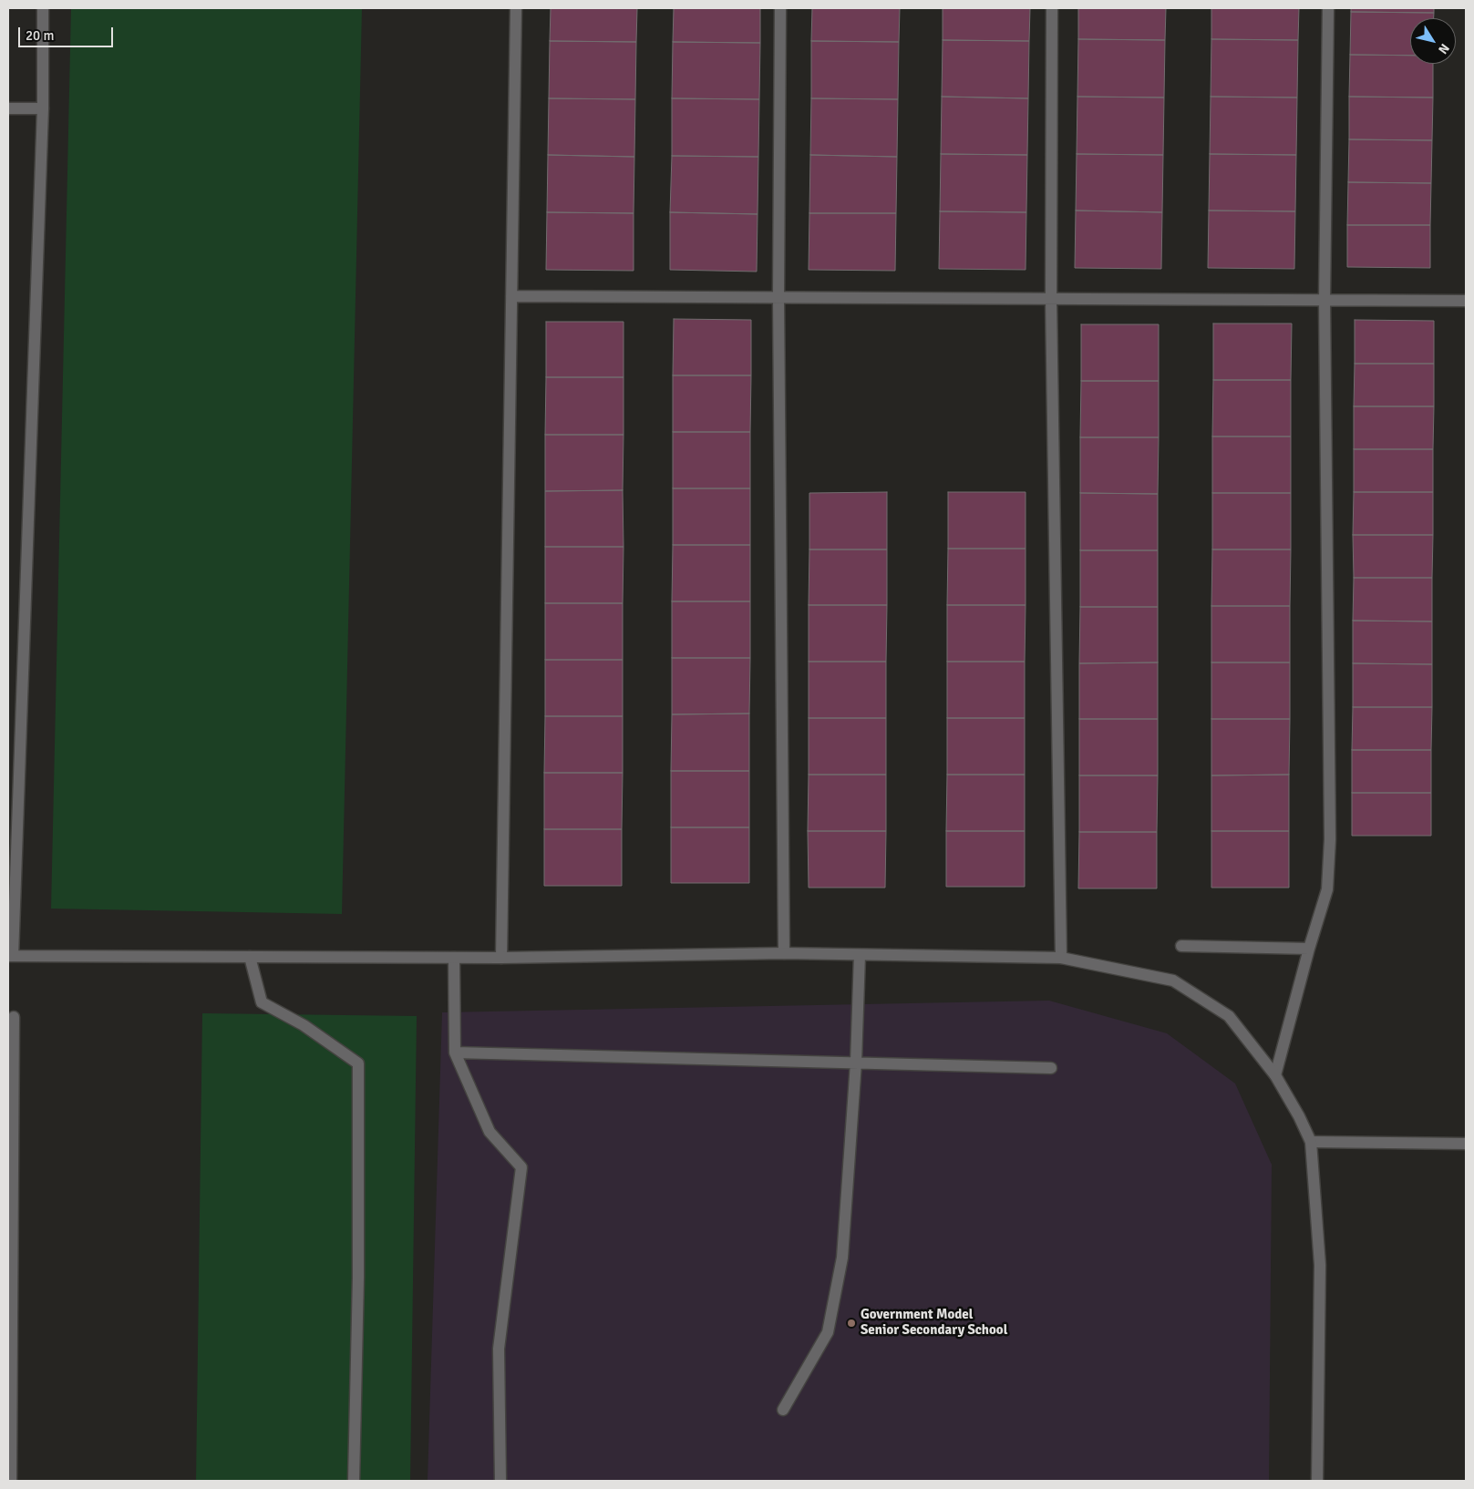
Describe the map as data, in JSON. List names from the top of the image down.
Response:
{
  "places": ["Government Model Senior Secondary School"],
  "scale_bar": "20 m",
  "north": "bottom right"
}
